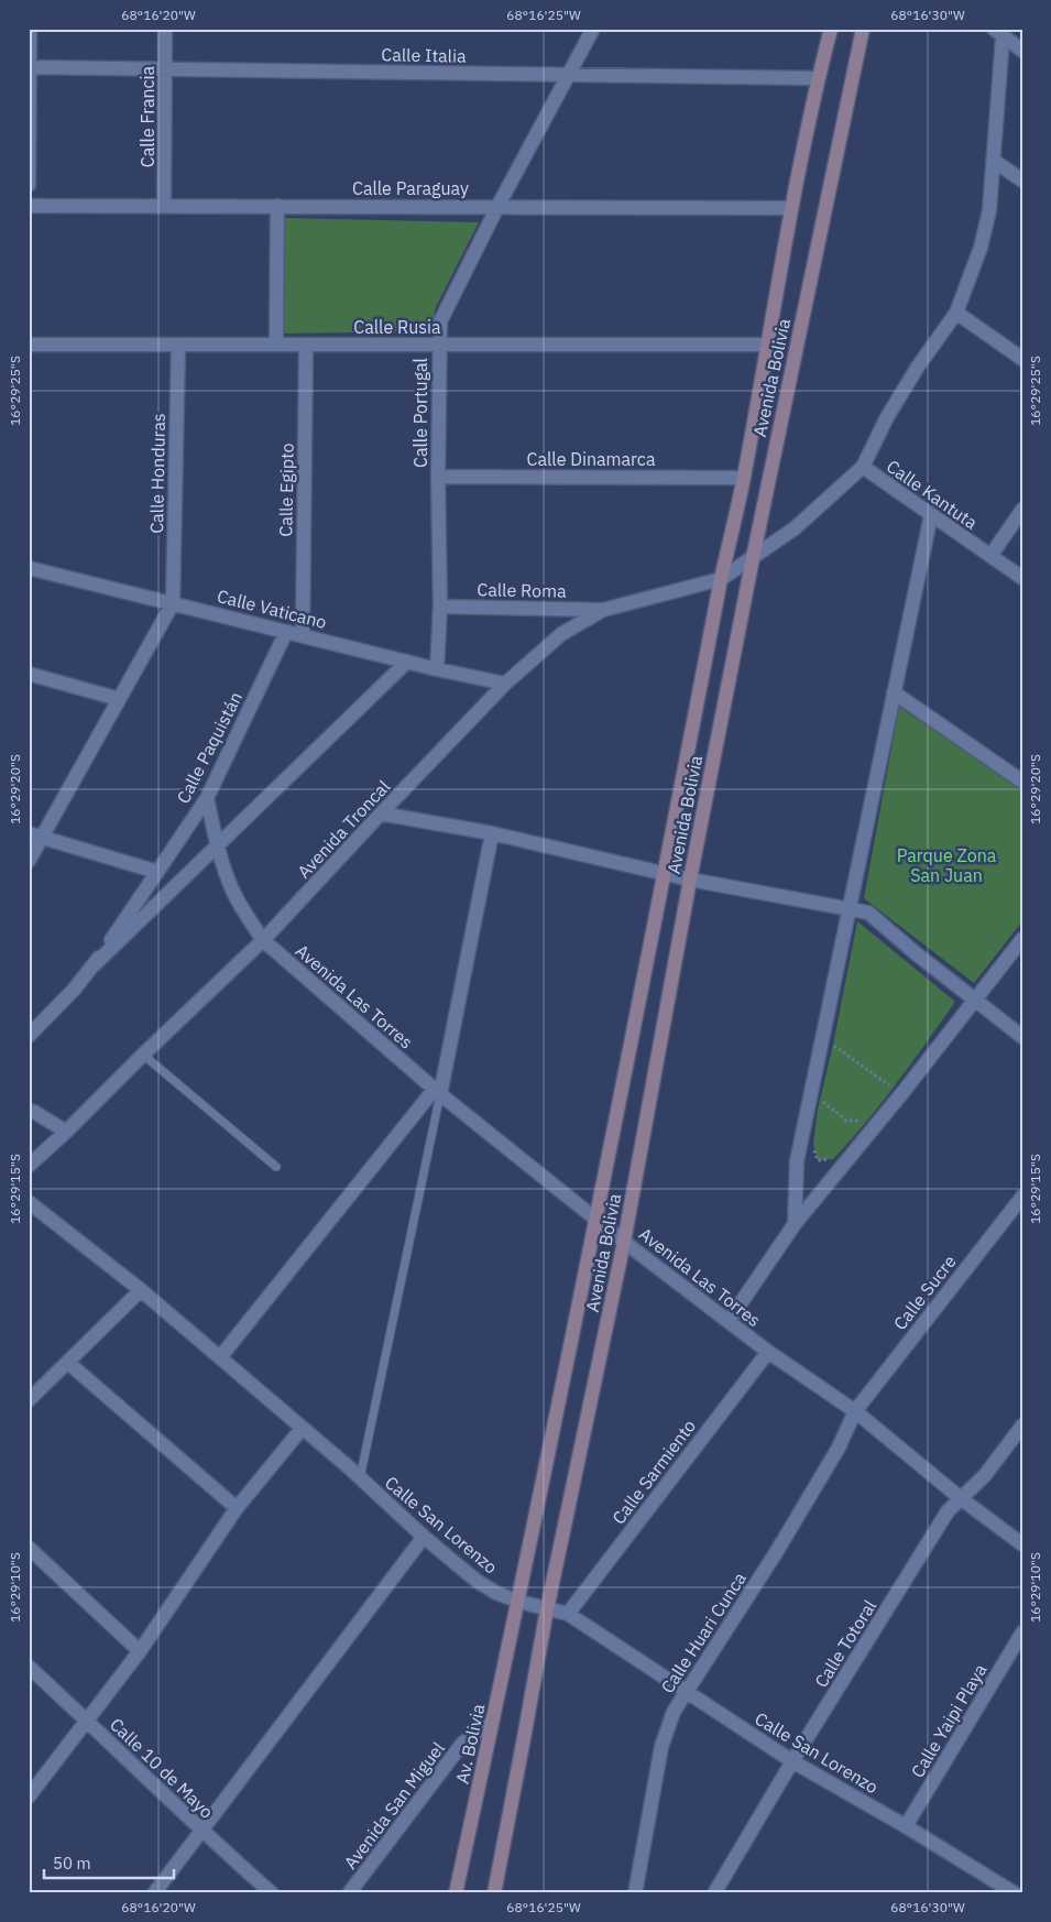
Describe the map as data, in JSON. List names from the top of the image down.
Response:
{
  "streets": {
    "street": [
      "Calle Italia",
      "Calle Francia",
      "Calle Paraguay",
      "Calle Rusia",
      "Avenida Bolivia",
      "Calle Portugal",
      "Calle Dinamarca",
      "Calle Honduras",
      "Calle Egipto",
      "Calle Kantuta",
      "Calle Roma",
      "Calle Vaticano",
      "Calle Paquistán",
      "Avenida Troncal",
      "Avenida Las Torres",
      "Calle Sucre",
      "Calle Sarmiento",
      "Calle San Lorenzo",
      "Calle Huari Cunca",
      "Calle Totoral",
      "Calle Yaipi Playa",
      "Av. Bolivia",
      "Calle 10 de Mayo",
      "Avenida San Miguel"
    ]
  },
  "crossings": [
    ["Calle Italia", "Calle Francia"],
    ["Calle Italia", "Avenida Bolivia"],
    ["Calle Italia", "Calle Portugal"],
    ["Calle Francia", "Calle Paraguay"],
    ["Calle Paraguay", "Avenida Bolivia"],
    ["Calle Paraguay", "Calle Portugal"],
    ["Calle Rusia", "Avenida Bolivia"],
    ["Calle Rusia", "Calle Portugal"],
    ["Calle Rusia", "Calle Honduras"],
    ["Calle Rusia", "Calle Egipto"],
    ["Avenida Bolivia", "Calle Dinamarca"],
    ["Avenida Bolivia", "Calle Kantuta"],
    ["Avenida Bolivia", "Avenida Troncal"],
    ["Avenida Bolivia", "Avenida Las Torres"],
    ["Avenida Bolivia", "Calle San Lorenzo"],
    ["Avenida Bolivia", "Av. Bolivia"],
    ["Calle Portugal", "Calle Dinamarca"],
    ["Calle Portugal", "Calle Roma"],
    ["Calle Portugal", "Calle Vaticano"],
    ["Calle Honduras", "Calle Vaticano"],
    ["Calle Egipto", "Calle Vaticano"],
    ["Calle Kantuta", "Avenida Troncal"],
    ["Calle Roma", "Avenida Troncal"],
    ["Calle Vaticano", "Calle Paquistán"],
    ["Calle Vaticano", "Avenida Troncal"],
    ["Calle Paquistán", "Avenida Las Torres"],
    ["Avenida Troncal", "Avenida Las Torres"],
    ["Avenida Las Torres", "Calle Sucre"],
    ["Avenida Las Torres", "Calle Sarmiento"],
    ["Avenida Las Torres", "Calle Huari Cunca"],
    ["Avenida Las Torres", "Calle Totoral"],
    ["Calle Sucre", "Calle Huari Cunca"],
    ["Calle Sarmiento", "Calle San Lorenzo"],
    ["Calle San Lorenzo", "Calle Huari Cunca"],
    ["Calle San Lorenzo", "Calle Totoral"],
    ["Calle San Lorenzo", "Calle Yaipi Playa"],
    ["Calle San Lorenzo", "Av. Bolivia"],
    ["Av. Bolivia", "Avenida San Miguel"]
  ],
  "parks": ["Parque Zona San Juan"],
  "scale_bar": "50 m",
  "coordinates": [
    "68°16'20\"W",
    "68°16'25\"W",
    "68°16'30\"W",
    "16°29'25\"S",
    "16°29'20\"S",
    "16°29'15\"S",
    "16°29'10\"S"
  ]
}
